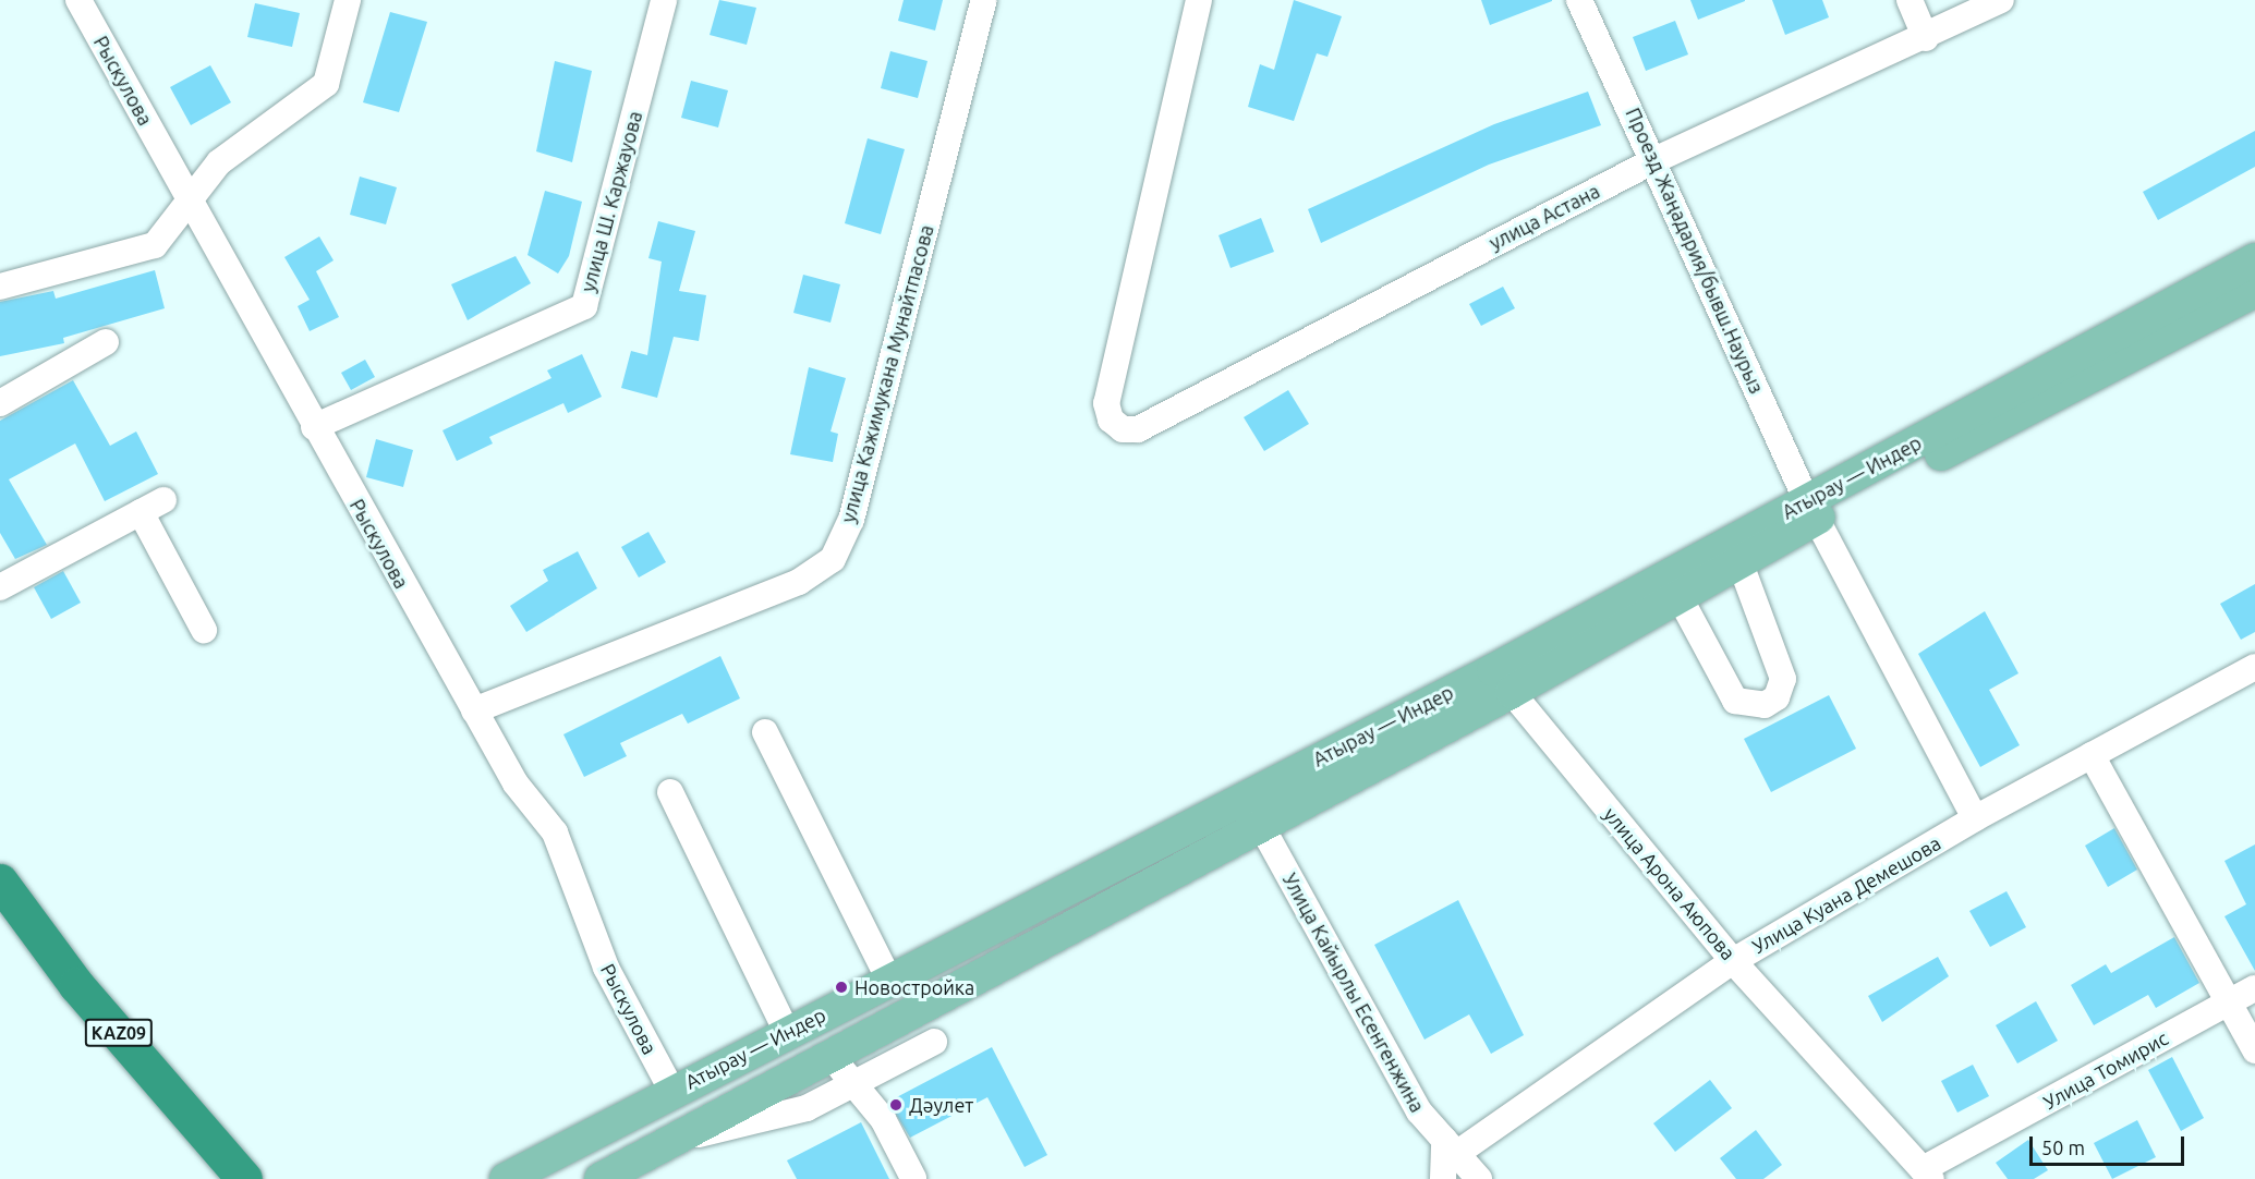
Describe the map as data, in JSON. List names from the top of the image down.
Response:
{
  "streets": {
    "highway": ["KAZ09"],
    "main road": ["Атырау — Индер"],
    "street": [
      "Рыскулова",
      "улица Ш. Каржауова",
      "улица Астана",
      "Проезд Жаңадария/бывш.Наурыз",
      "улица Кажимукана Мунайтпасова",
      "улица Арона Аюпова",
      "Улица Куана Демешова",
      "Улица Кайырлы Есенгенжина",
      "Улица Томирис"
    ]
  },
  "crossings": [
    ["Рыскулова", "улица Ш. Каржауова"],
    ["Рыскулова", "улица Кажимукана Мунайтпасова"],
    ["Рыскулова", "Атырау — Индер"],
    ["улица Астана", "Проезд Жаңадария/бывш.Наурыз"],
    ["Проезд Жаңадария/бывш.Наурыз", "Атырау — Индер"],
    ["Проезд Жаңадария/бывш.Наурыз", "Улица Куана Демешова"],
    ["Атырау — Индер", "улица Арона Аюпова"],
    ["Атырау — Индер", "Улица Кайырлы Есенгенжина"],
    ["улица Арона Аюпова", "Улица Куана Демешова"],
    ["улица Арона Аюпова", "Улица Томирис"],
    ["Улица Куана Демешова", "Улица Кайырлы Есенгенжина"]
  ],
  "places": ["Новостройка", "Дәулет"],
  "scale_bar": "50 m"
}
